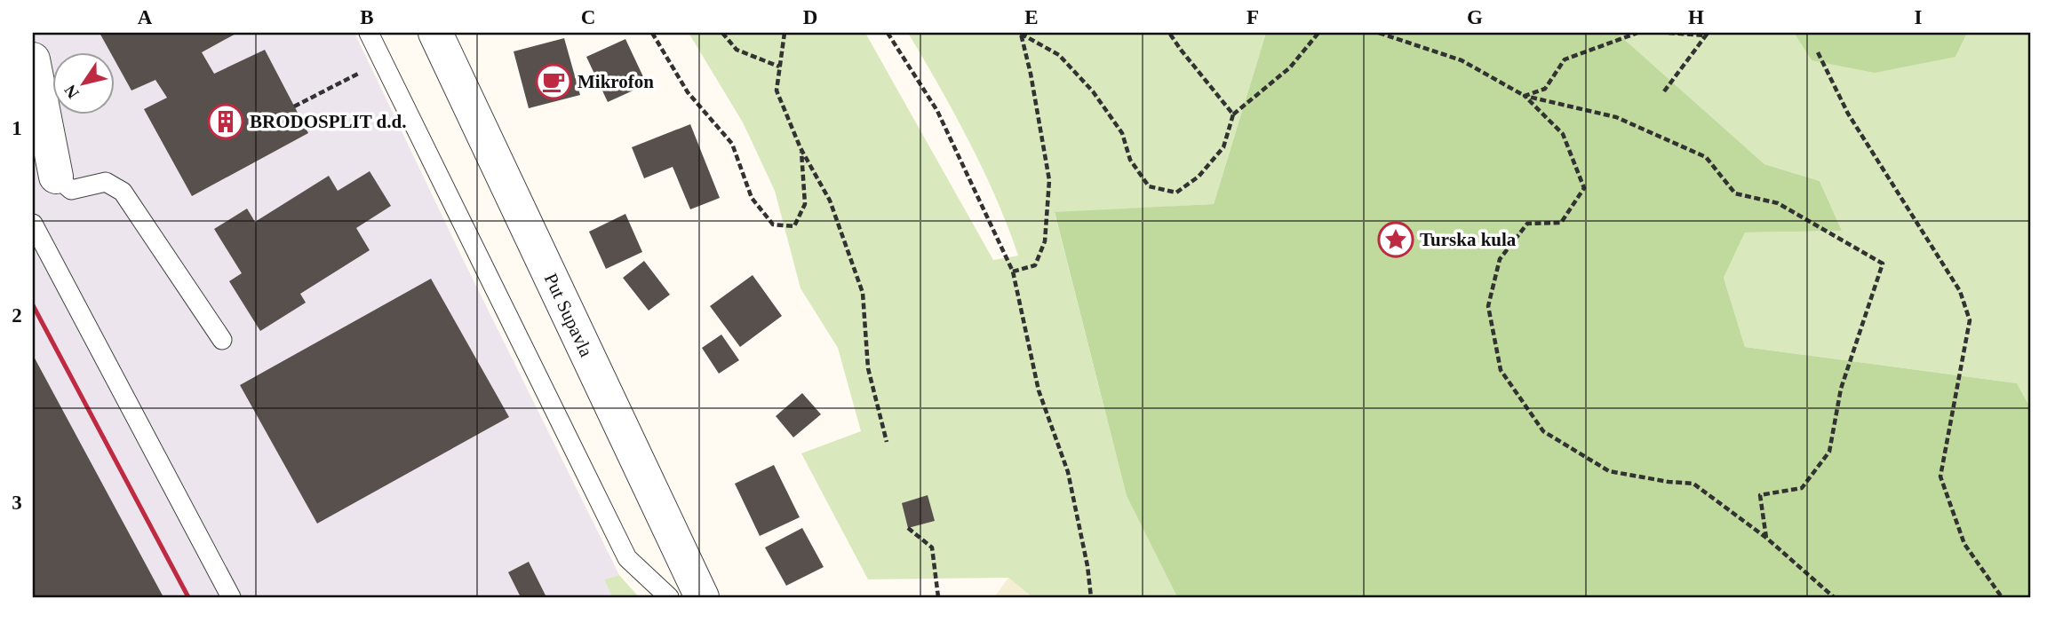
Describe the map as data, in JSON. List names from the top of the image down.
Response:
{
  "streets": {
    "street": ["Put Supavla"]
  },
  "places": {
    "cafe": ["Mikrofon"],
    "building": ["BRODOSPLIT d.d."],
    "place": ["Turska kula"]
  },
  "north": "bottom left",
  "grid": {
    "columns": [
      "A",
      "B",
      "C",
      "D",
      "E",
      "F",
      "G",
      "H",
      "I"
    ],
    "rows": ["1", "2", "3"]
  }
}
